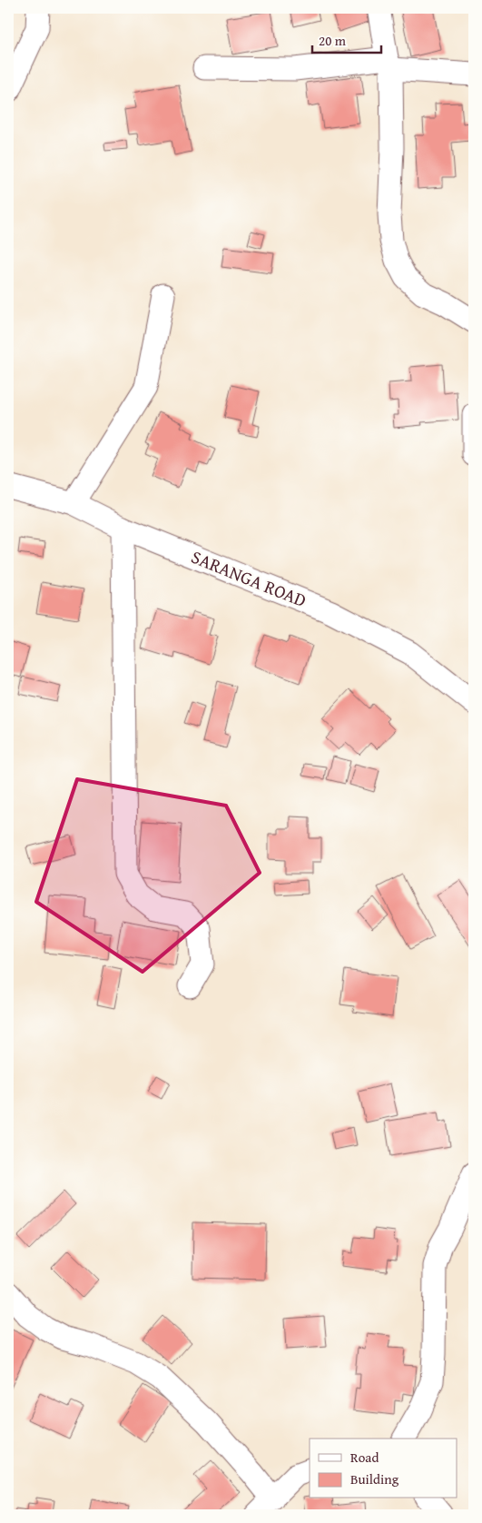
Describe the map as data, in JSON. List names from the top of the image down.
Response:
{
  "streets": {
    "street": ["SARANGA ROAD"]
  },
  "legend": ["Road", "Building"],
  "scale_bar": "20 m"
}
